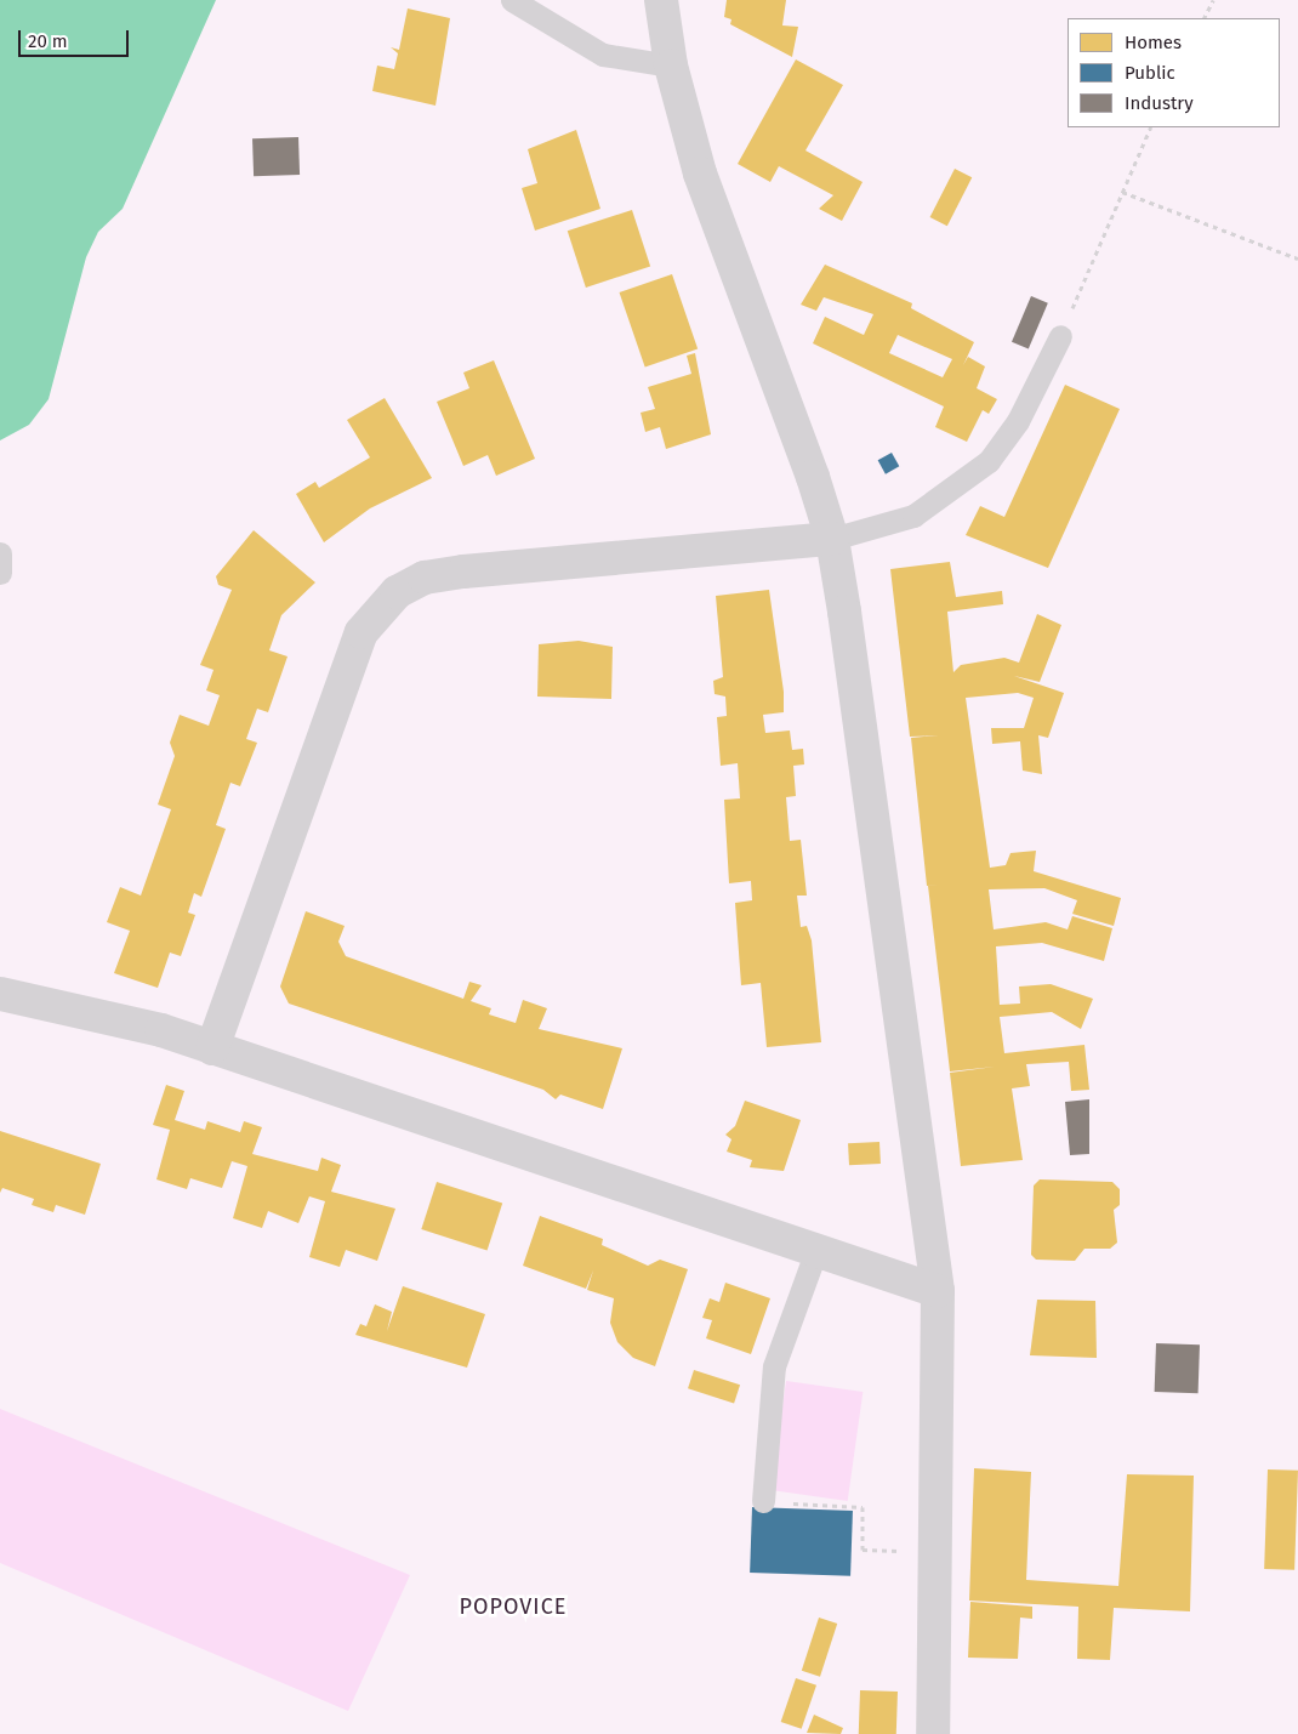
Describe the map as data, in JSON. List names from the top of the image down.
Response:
{
  "districts": ["POPOVICE"],
  "legend": ["Homes", "Public", "Industry"],
  "scale_bar": "20 m"
}
